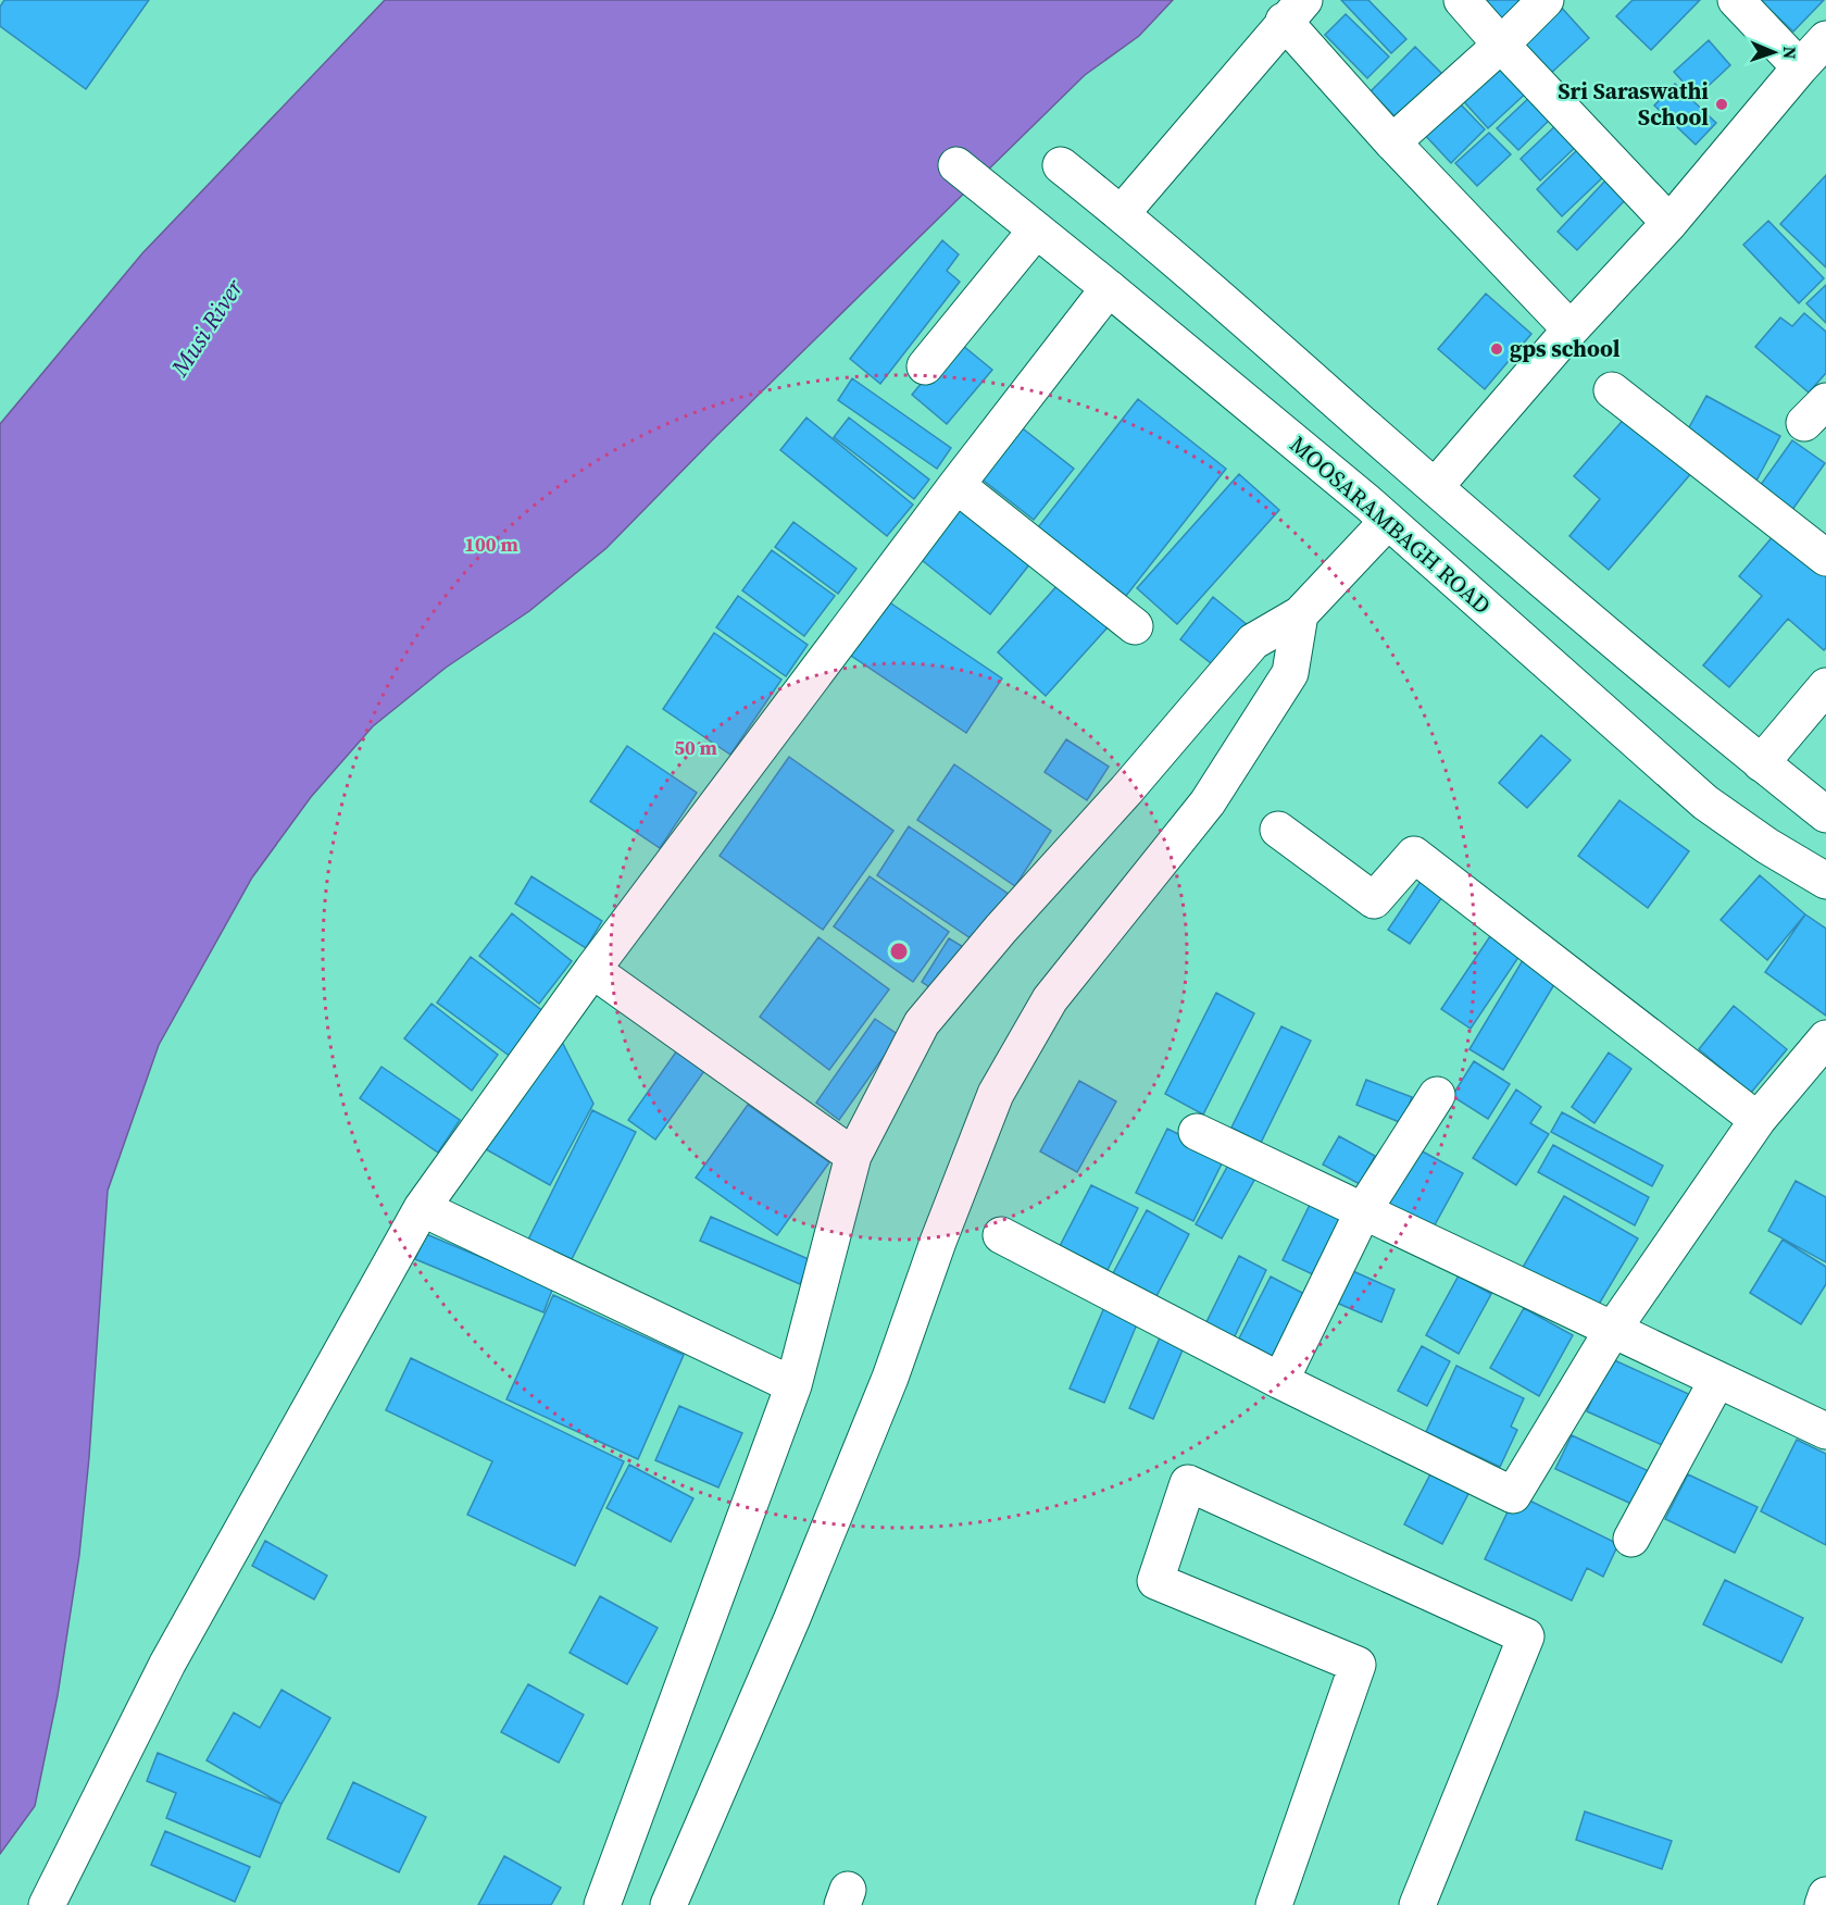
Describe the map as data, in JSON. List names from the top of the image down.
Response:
{
  "streets": {
    "street": ["MOOSARAMBAGH ROAD"]
  },
  "water": ["Musi River"],
  "places": ["Sri Saraswathi School", "gps school"],
  "north": "right",
  "rings": ["100 m", "50 m"]
}
